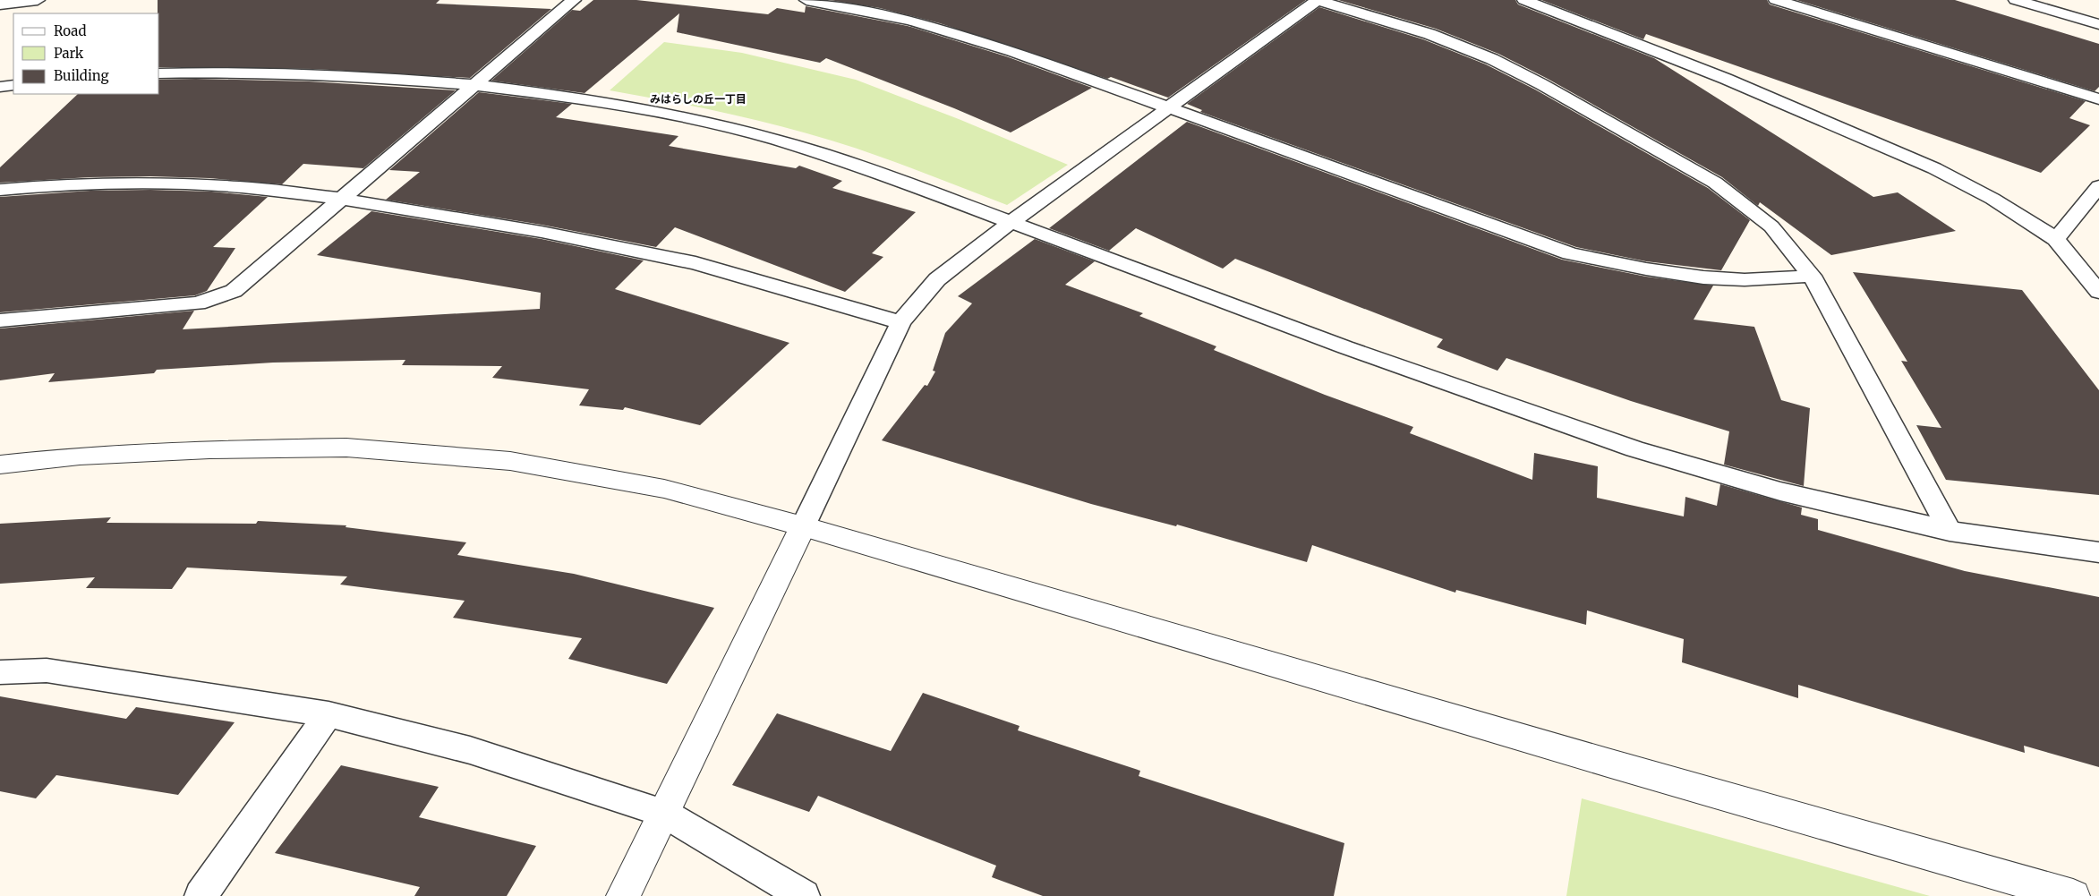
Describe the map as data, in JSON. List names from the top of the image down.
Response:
{
  "districts": ["みはらしの丘一丁目"],
  "legend": ["Road", "Park", "Building"]
}
